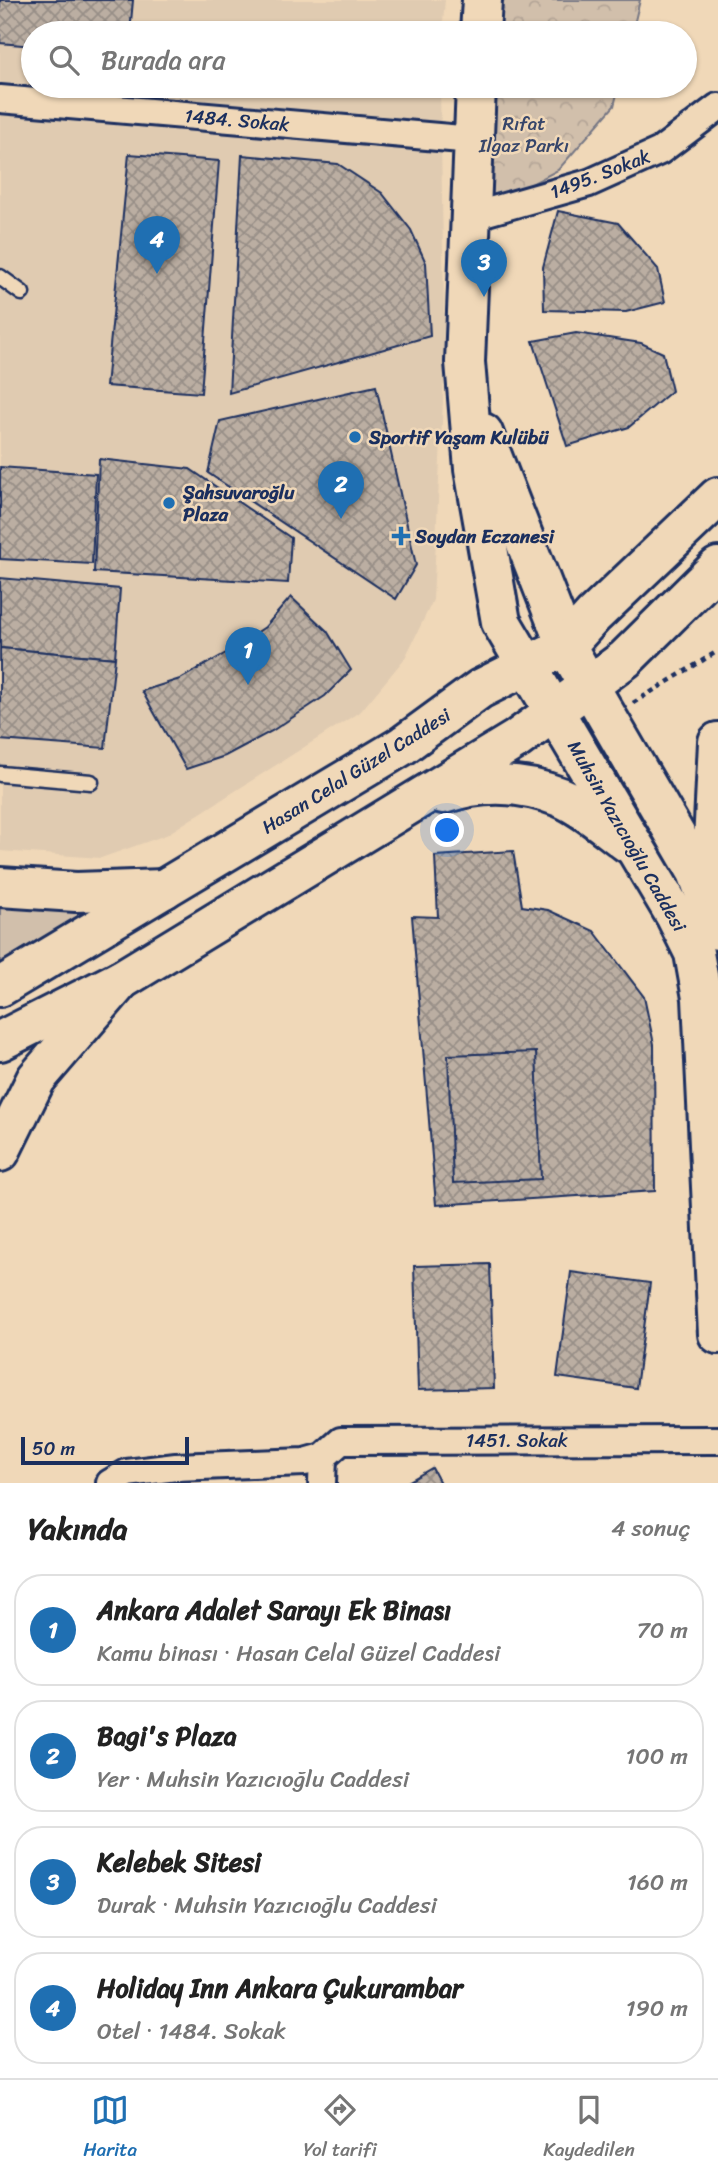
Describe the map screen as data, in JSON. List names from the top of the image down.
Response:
{
  "streets": {
    "main road": ["Hasan Celal Güzel Caddesi", "Muhsin Yazıcıoğlu Caddesi"],
    "street": ["1484. Sokak", "1495. Sokak", "1451. Sokak"]
  },
  "crossings": [
    ["1484. Sokak", "Muhsin Yazıcıoğlu Caddesi"],
    ["1495. Sokak", "Muhsin Yazıcıoğlu Caddesi"],
    ["Hasan Celal Güzel Caddesi", "Muhsin Yazıcıoğlu Caddesi"]
  ],
  "parks": ["Rıfat Ilgaz Parkı"],
  "places": {
    "other": ["Sportif Yaşam Kulübü", "Şahsuvaroğlu Plaza"],
    "health": ["Soydan Eczanesi"]
  },
  "scale_bar": "50 m",
  "page": {
    "search": "Burada ara",
    "pins": [
      "4",
      "3",
      "2",
      "1"
    ],
    "scale": "50 m",
    "heading": ["Yakında", "4 sonuç"],
    "list": [
      {
        "mark": "1",
        "name": "Ankara Adalet Sarayı Ek Binası",
        "note": "Kamu binası · Hasan Celal Güzel Caddesi",
        "value": "70 m"
      },
      {
        "mark": "2",
        "name": "Bagi's Plaza",
        "note": "Yer · Muhsin Yazıcıoğlu Caddesi",
        "value": "100 m"
      },
      {
        "mark": "3",
        "name": "Kelebek Sitesi",
        "note": "Durak · Muhsin Yazıcıoğlu Caddesi",
        "value": "160 m"
      },
      {
        "mark": "4",
        "name": "Holiday Inn Ankara Çukurambar",
        "note": "Otel · 1484. Sokak",
        "value": "190 m"
      }
    ],
    "nav": ["Harita", "Yol tarifi", "Kaydedilen"]
  }
}
